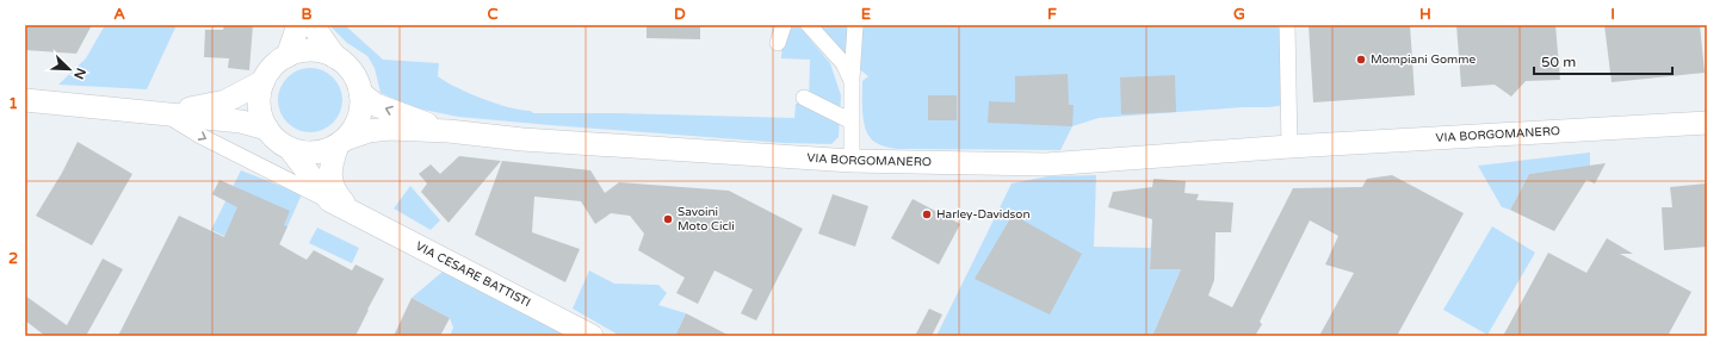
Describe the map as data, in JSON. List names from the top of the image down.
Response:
{
  "streets": {
    "main road": ["VIA BORGOMANERO", "VIA CESARE BATTISTI"]
  },
  "crossings": [
    ["VIA BORGOMANERO", "VIA CESARE BATTISTI"]
  ],
  "places": ["Mompiani Gomme", "Harley-Davidson", "Savoini Moto Cicli"],
  "scale_bar": "50 m",
  "north": "bottom right",
  "grid": {
    "columns": [
      "A",
      "B",
      "C",
      "D",
      "E",
      "F",
      "G",
      "H",
      "I"
    ],
    "rows": ["1", "2"]
  }
}
